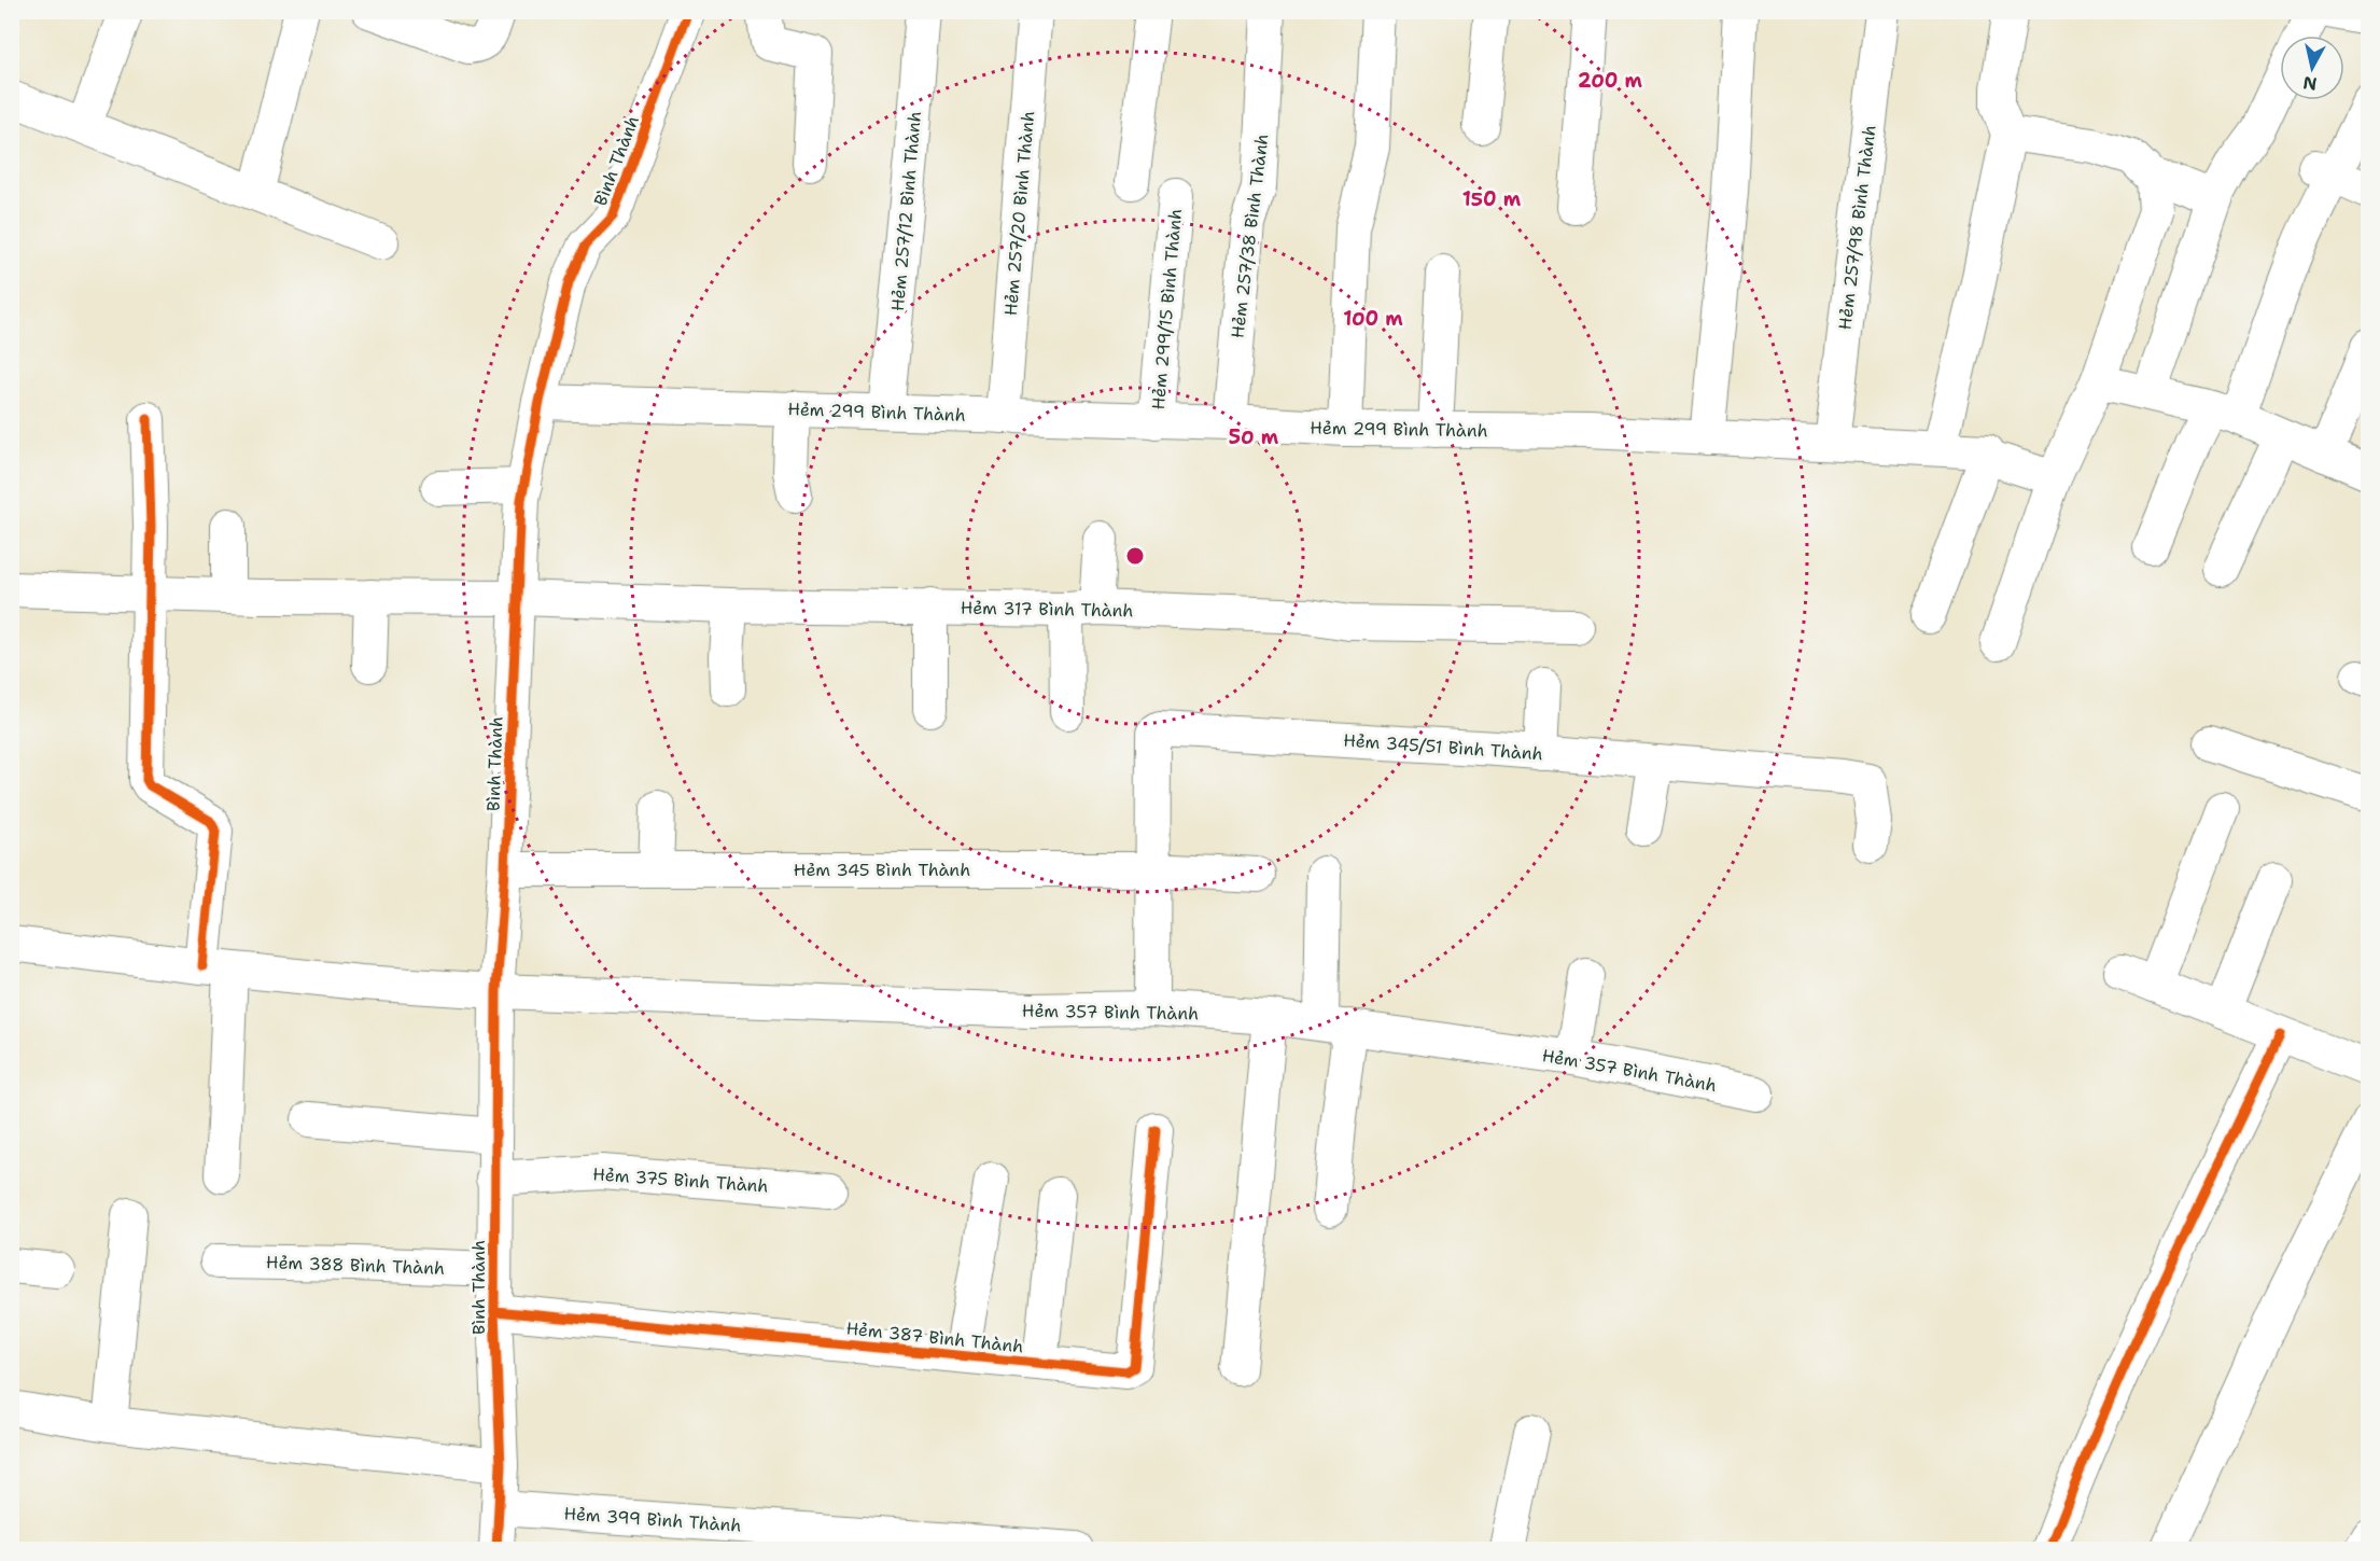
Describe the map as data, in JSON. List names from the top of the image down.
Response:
{
  "streets": {
    "street": [
      "Bình Thành",
      "Hẻm 257/12 Bình Thành",
      "Hẻm 257/20 Bình Thành",
      "Hẻm 257/98 Bình Thành",
      "Hẻm 257/38 Bình Thành",
      "Hẻm 299/15 Bình Thành",
      "Hẻm 299 Bình Thành",
      "Hẻm 317 Bình Thành",
      "Hẻm 345/51 Bình Thành",
      "Hẻm 345 Bình Thành",
      "Hẻm 357 Bình Thành",
      "Hẻm 375 Bình Thành",
      "Hẻm 388 Bình Thành",
      "Hẻm 387 Bình Thành",
      "Hẻm 399 Bình Thành"
    ]
  },
  "crossings": [
    ["Bình Thành", "Hẻm 299 Bình Thành"],
    ["Bình Thành", "Hẻm 317 Bình Thành"],
    ["Bình Thành", "Hẻm 345 Bình Thành"],
    ["Bình Thành", "Hẻm 357 Bình Thành"],
    ["Bình Thành", "Hẻm 375 Bình Thành"],
    ["Bình Thành", "Hẻm 388 Bình Thành"],
    ["Bình Thành", "Hẻm 387 Bình Thành"],
    ["Bình Thành", "Hẻm 399 Bình Thành"],
    ["Hẻm 257/12 Bình Thành", "Hẻm 299 Bình Thành"],
    ["Hẻm 257/20 Bình Thành", "Hẻm 299 Bình Thành"],
    ["Hẻm 257/98 Bình Thành", "Hẻm 299 Bình Thành"],
    ["Hẻm 257/38 Bình Thành", "Hẻm 299 Bình Thành"],
    ["Hẻm 299/15 Bình Thành", "Hẻm 299 Bình Thành"],
    ["Hẻm 345/51 Bình Thành", "Hẻm 345 Bình Thành"]
  ],
  "north": "bottom",
  "rings": [
    "200 m",
    "150 m",
    "100 m",
    "50 m"
  ]
}
